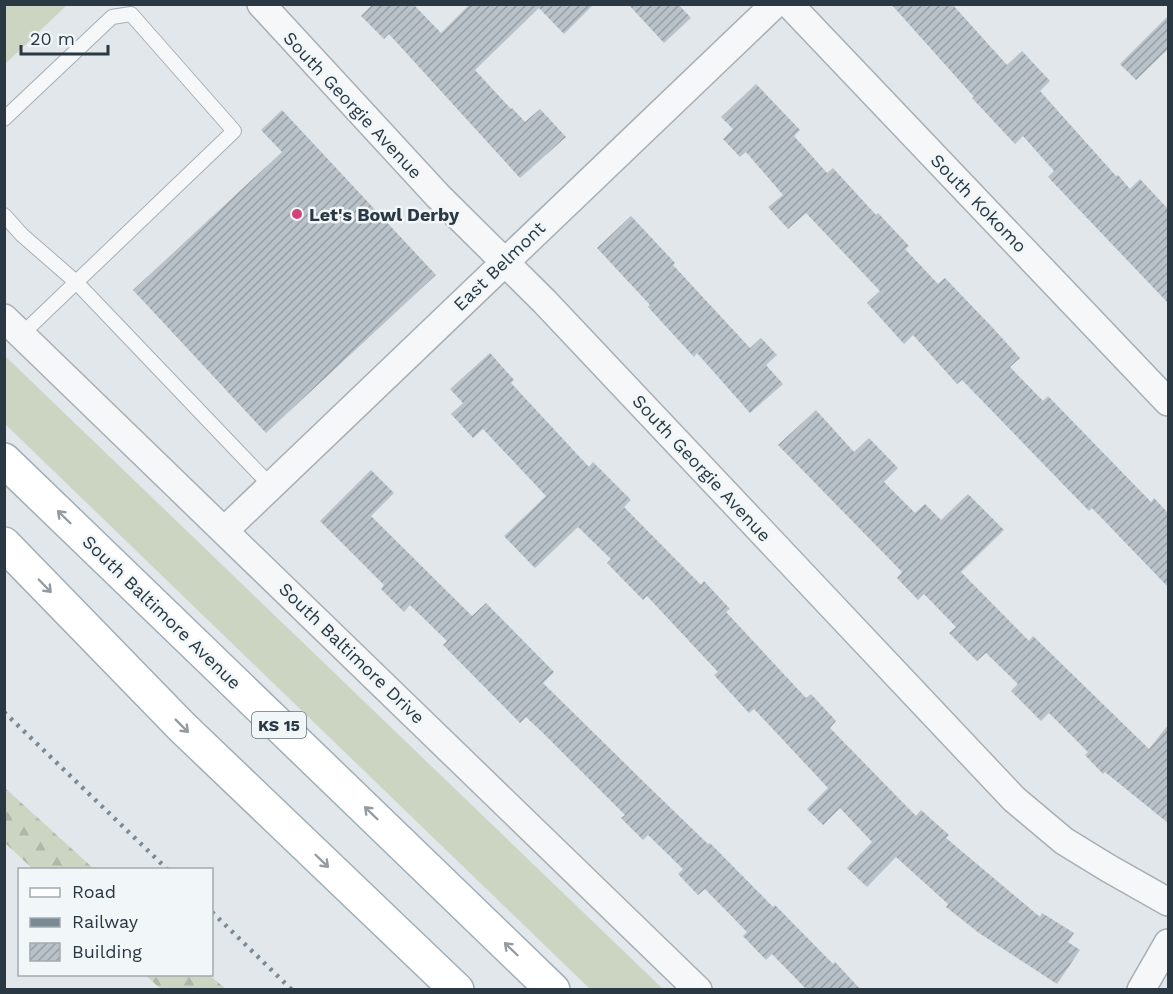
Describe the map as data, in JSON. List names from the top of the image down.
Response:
{
  "streets": {
    "main road": ["South Baltimore Avenue", "KS 15"],
    "street": [
      "South Georgie Avenue",
      "South Kokomo",
      "East Belmont",
      "South Baltimore Drive"
    ]
  },
  "crossings": [
    ["South Georgie Avenue", "East Belmont"],
    ["East Belmont", "South Baltimore Drive"]
  ],
  "places": ["Let's Bowl Derby"],
  "legend": ["Road", "Railway", "Building"],
  "scale_bar": "20 m"
}
